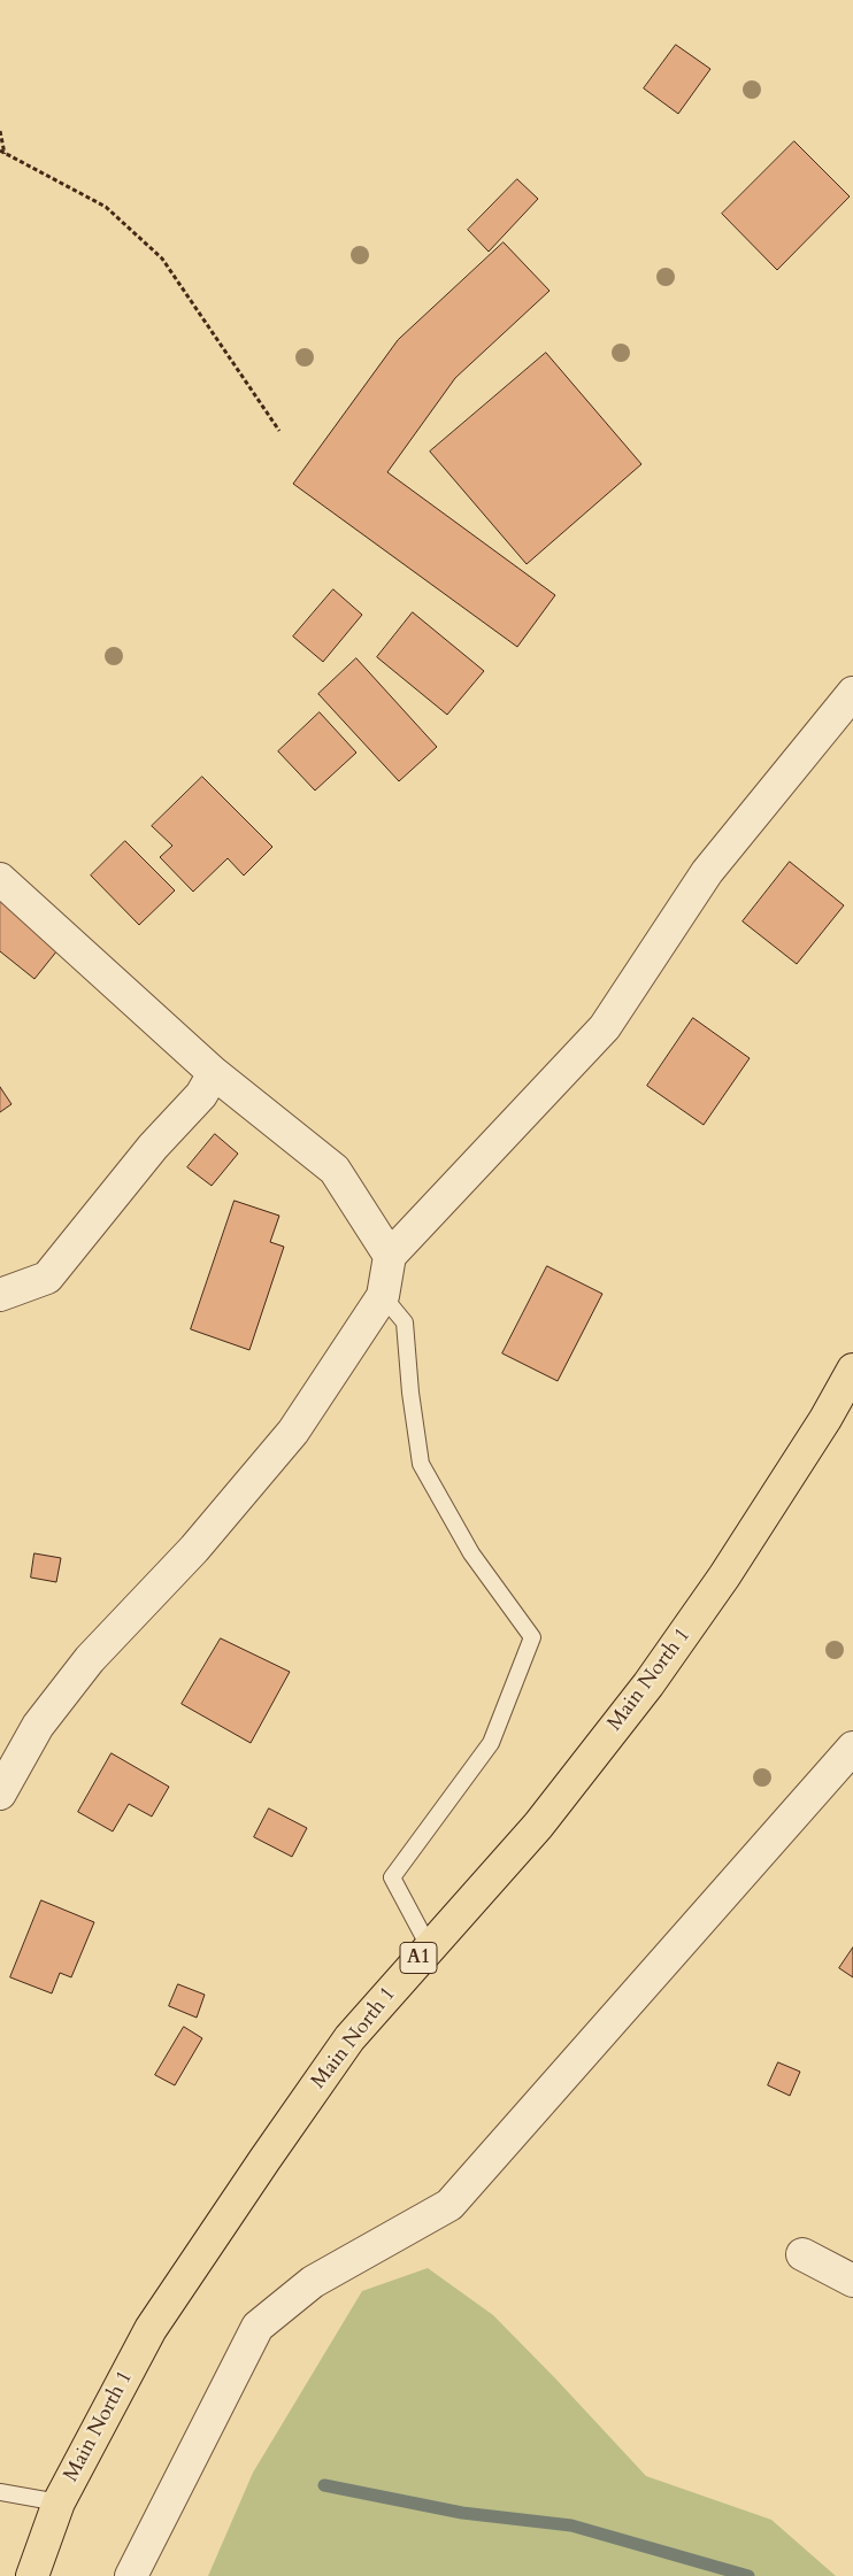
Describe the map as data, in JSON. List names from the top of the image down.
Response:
{
  "streets": {
    "main road": ["Main North 1", "A1"]
  }
}
